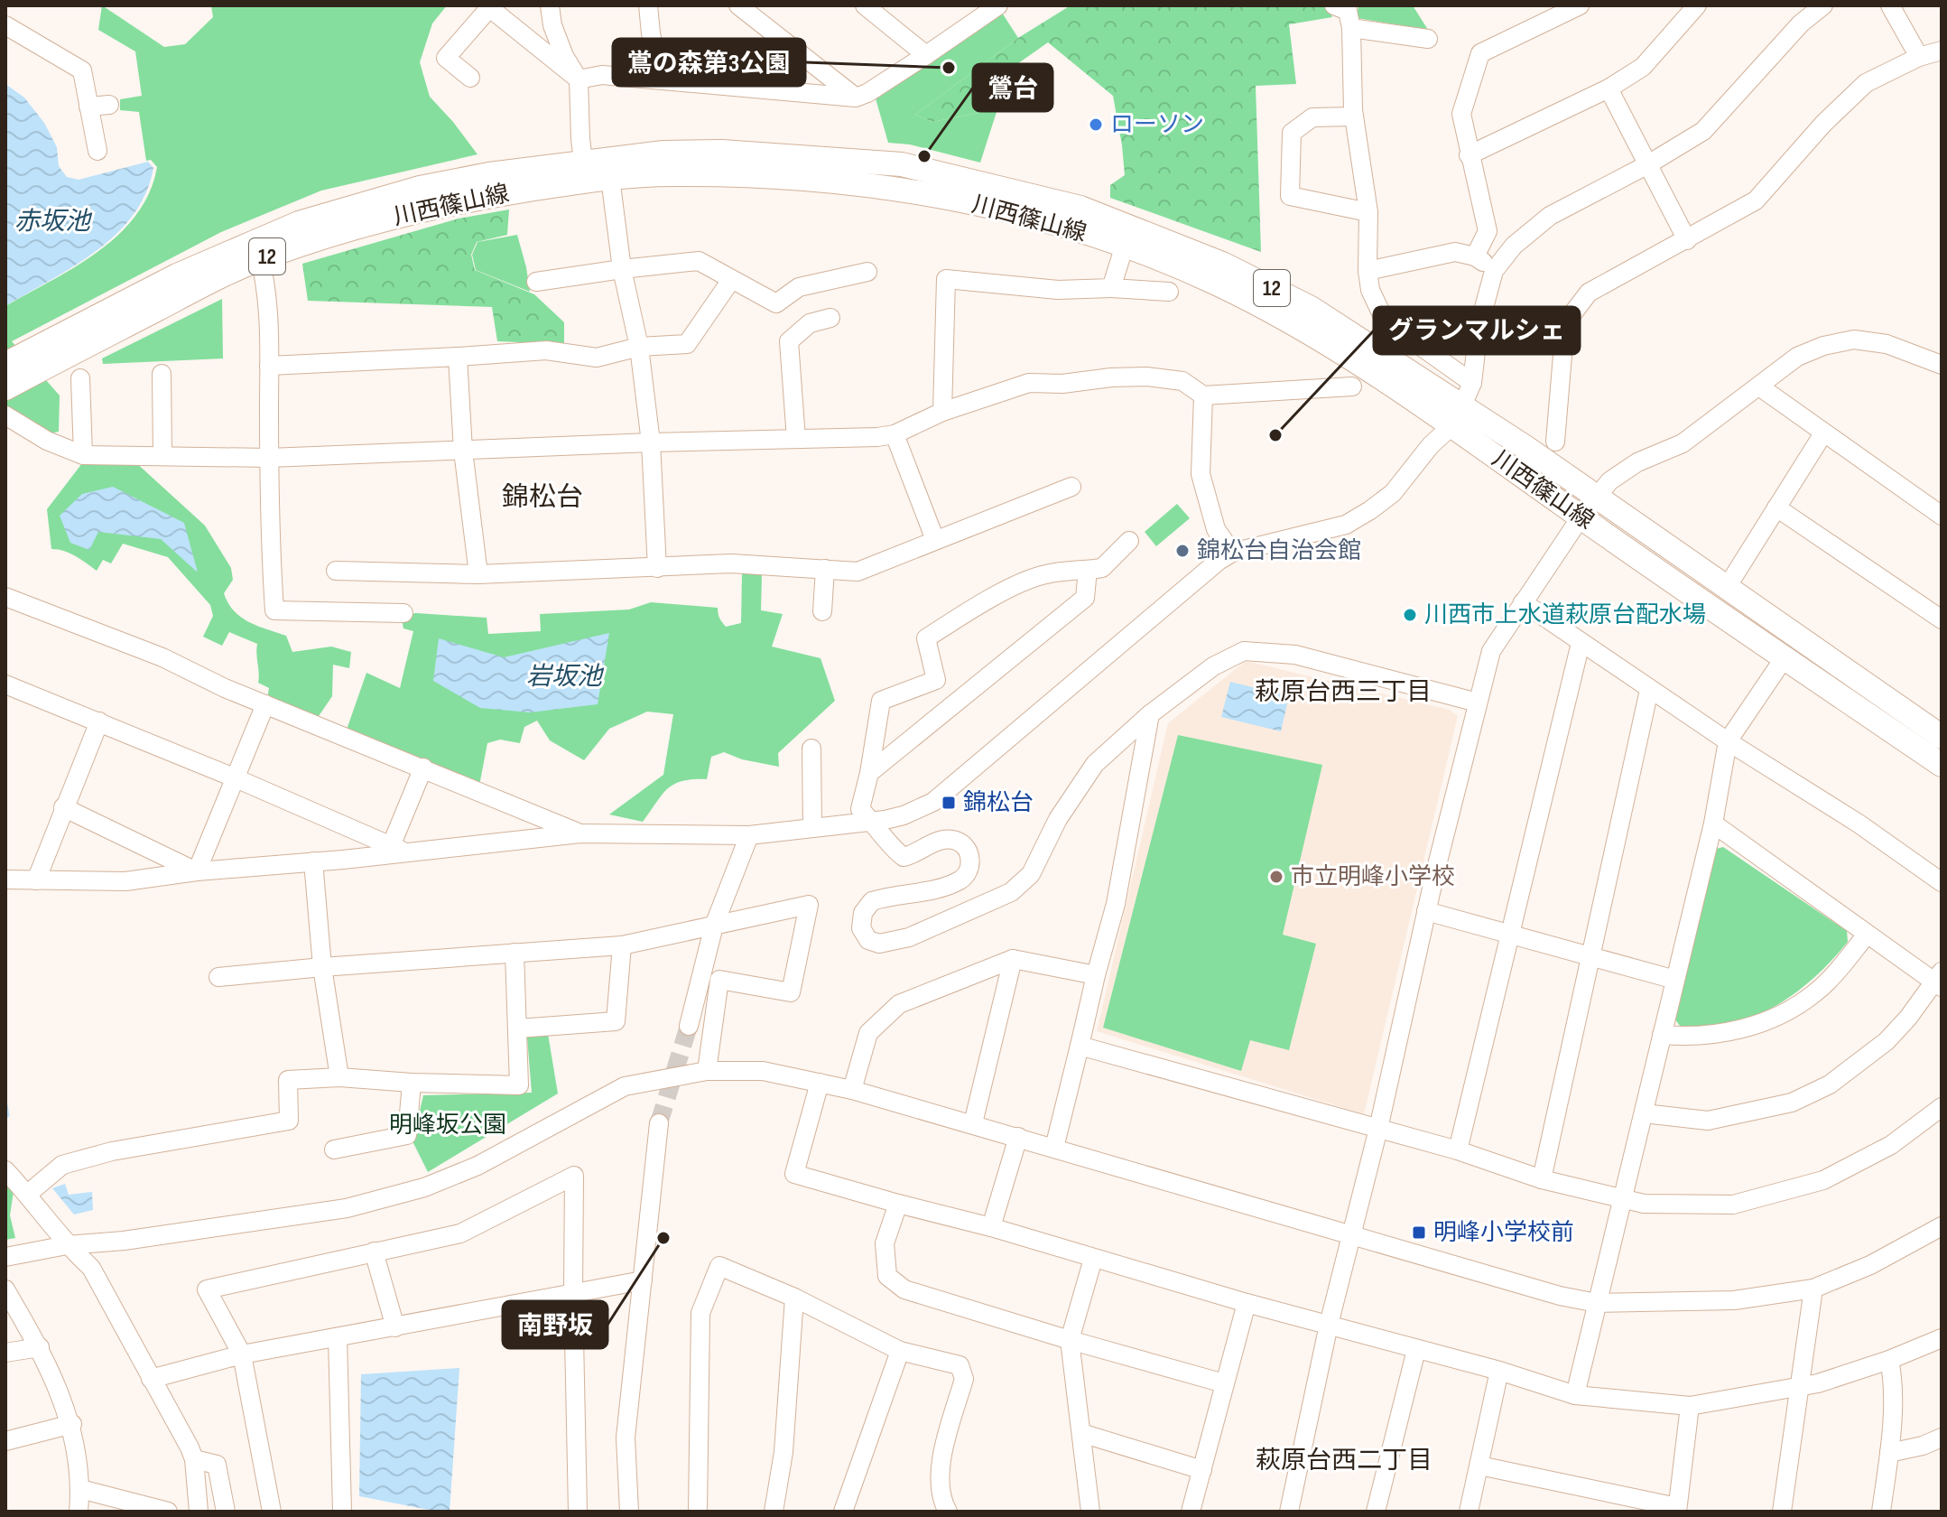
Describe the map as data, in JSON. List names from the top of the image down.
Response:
{
  "streets": {
    "main road": ["川西篠山線", "12"]
  },
  "districts": ["錦松台", "萩原台西三丁目", "萩原台西二丁目"],
  "water": ["赤坂池", "岩坂池"],
  "parks": ["明峰坂公園"],
  "places": {
    "other": [
      "鴬の森第3公園",
      "ローソン",
      "鶯台",
      "グランマルシェ",
      "錦松台自治会館",
      "川西市上水道萩原台配水場",
      "市立明峰小学校",
      "南野坂"
    ],
    "transit": ["錦松台", "明峰小学校前"]
  }
}
